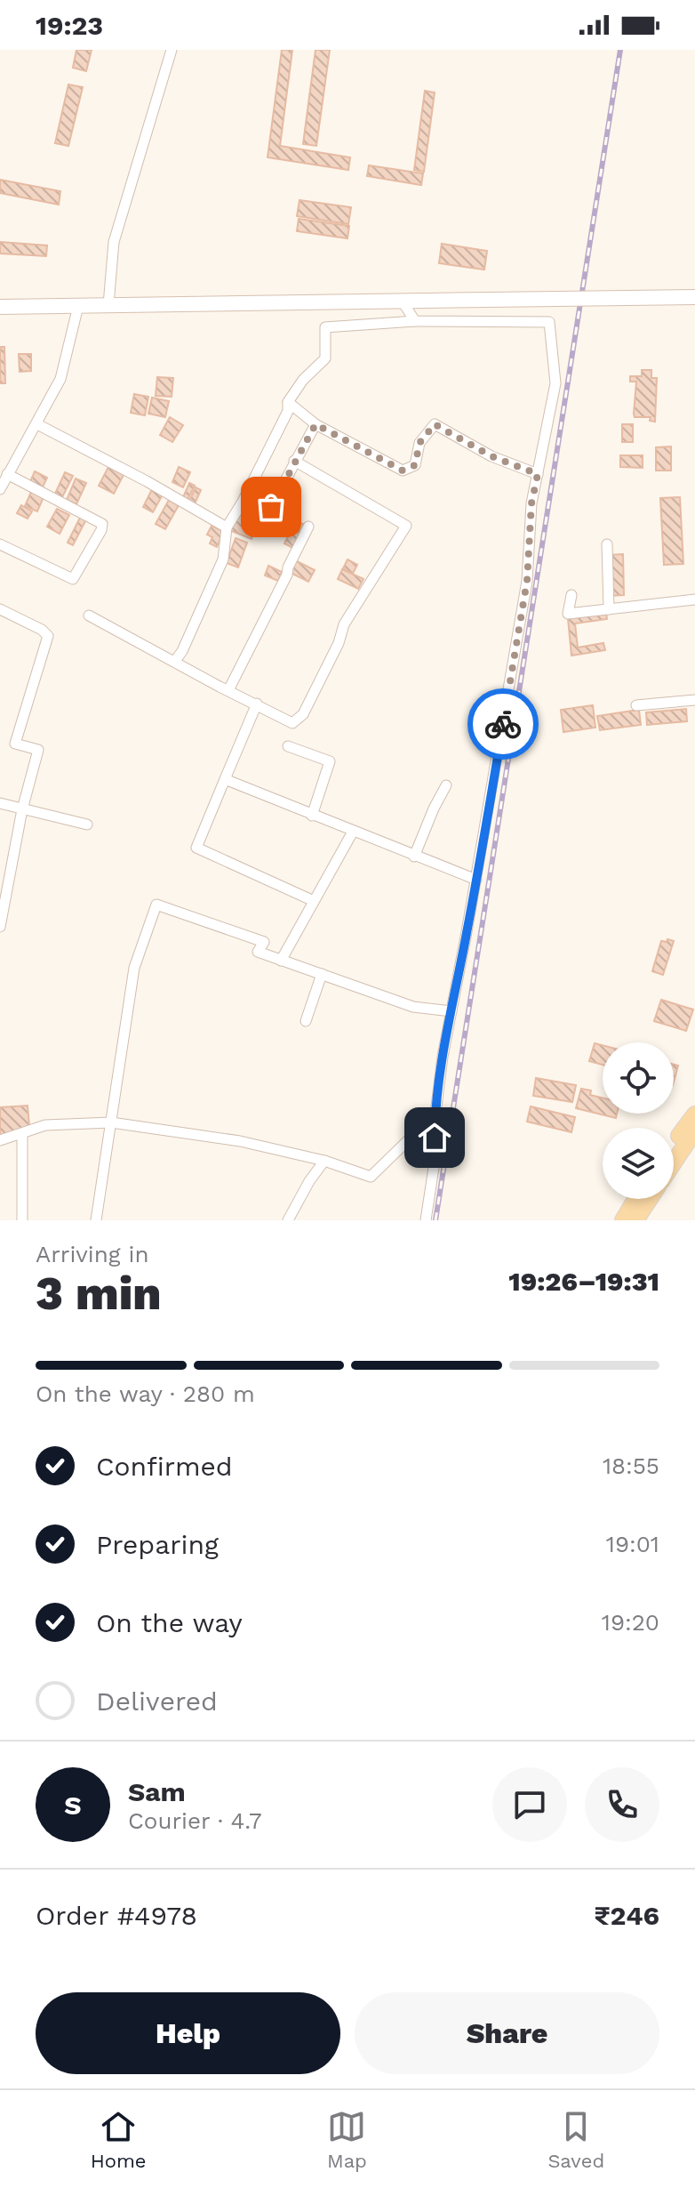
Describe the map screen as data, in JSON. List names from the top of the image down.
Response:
{
  "page": {
    "status": "19:23",
    "heading": ["3 min", "Arriving in", "19:26–19:31"],
    "panel": [
      "Sam",
      "Courier · 4.7",
      "Order #4978",
      "₹246"
    ],
    "bar": "On the way · 280 m",
    "list": [
      ["Confirmed", "18:55"],
      ["Preparing", "19:01"],
      ["On the way", "19:20"],
      "Delivered"
    ],
    "round": "S",
    "buttons": ["Help", "Share"],
    "tabs": ["Home", "Map", "Saved"]
  }
}
